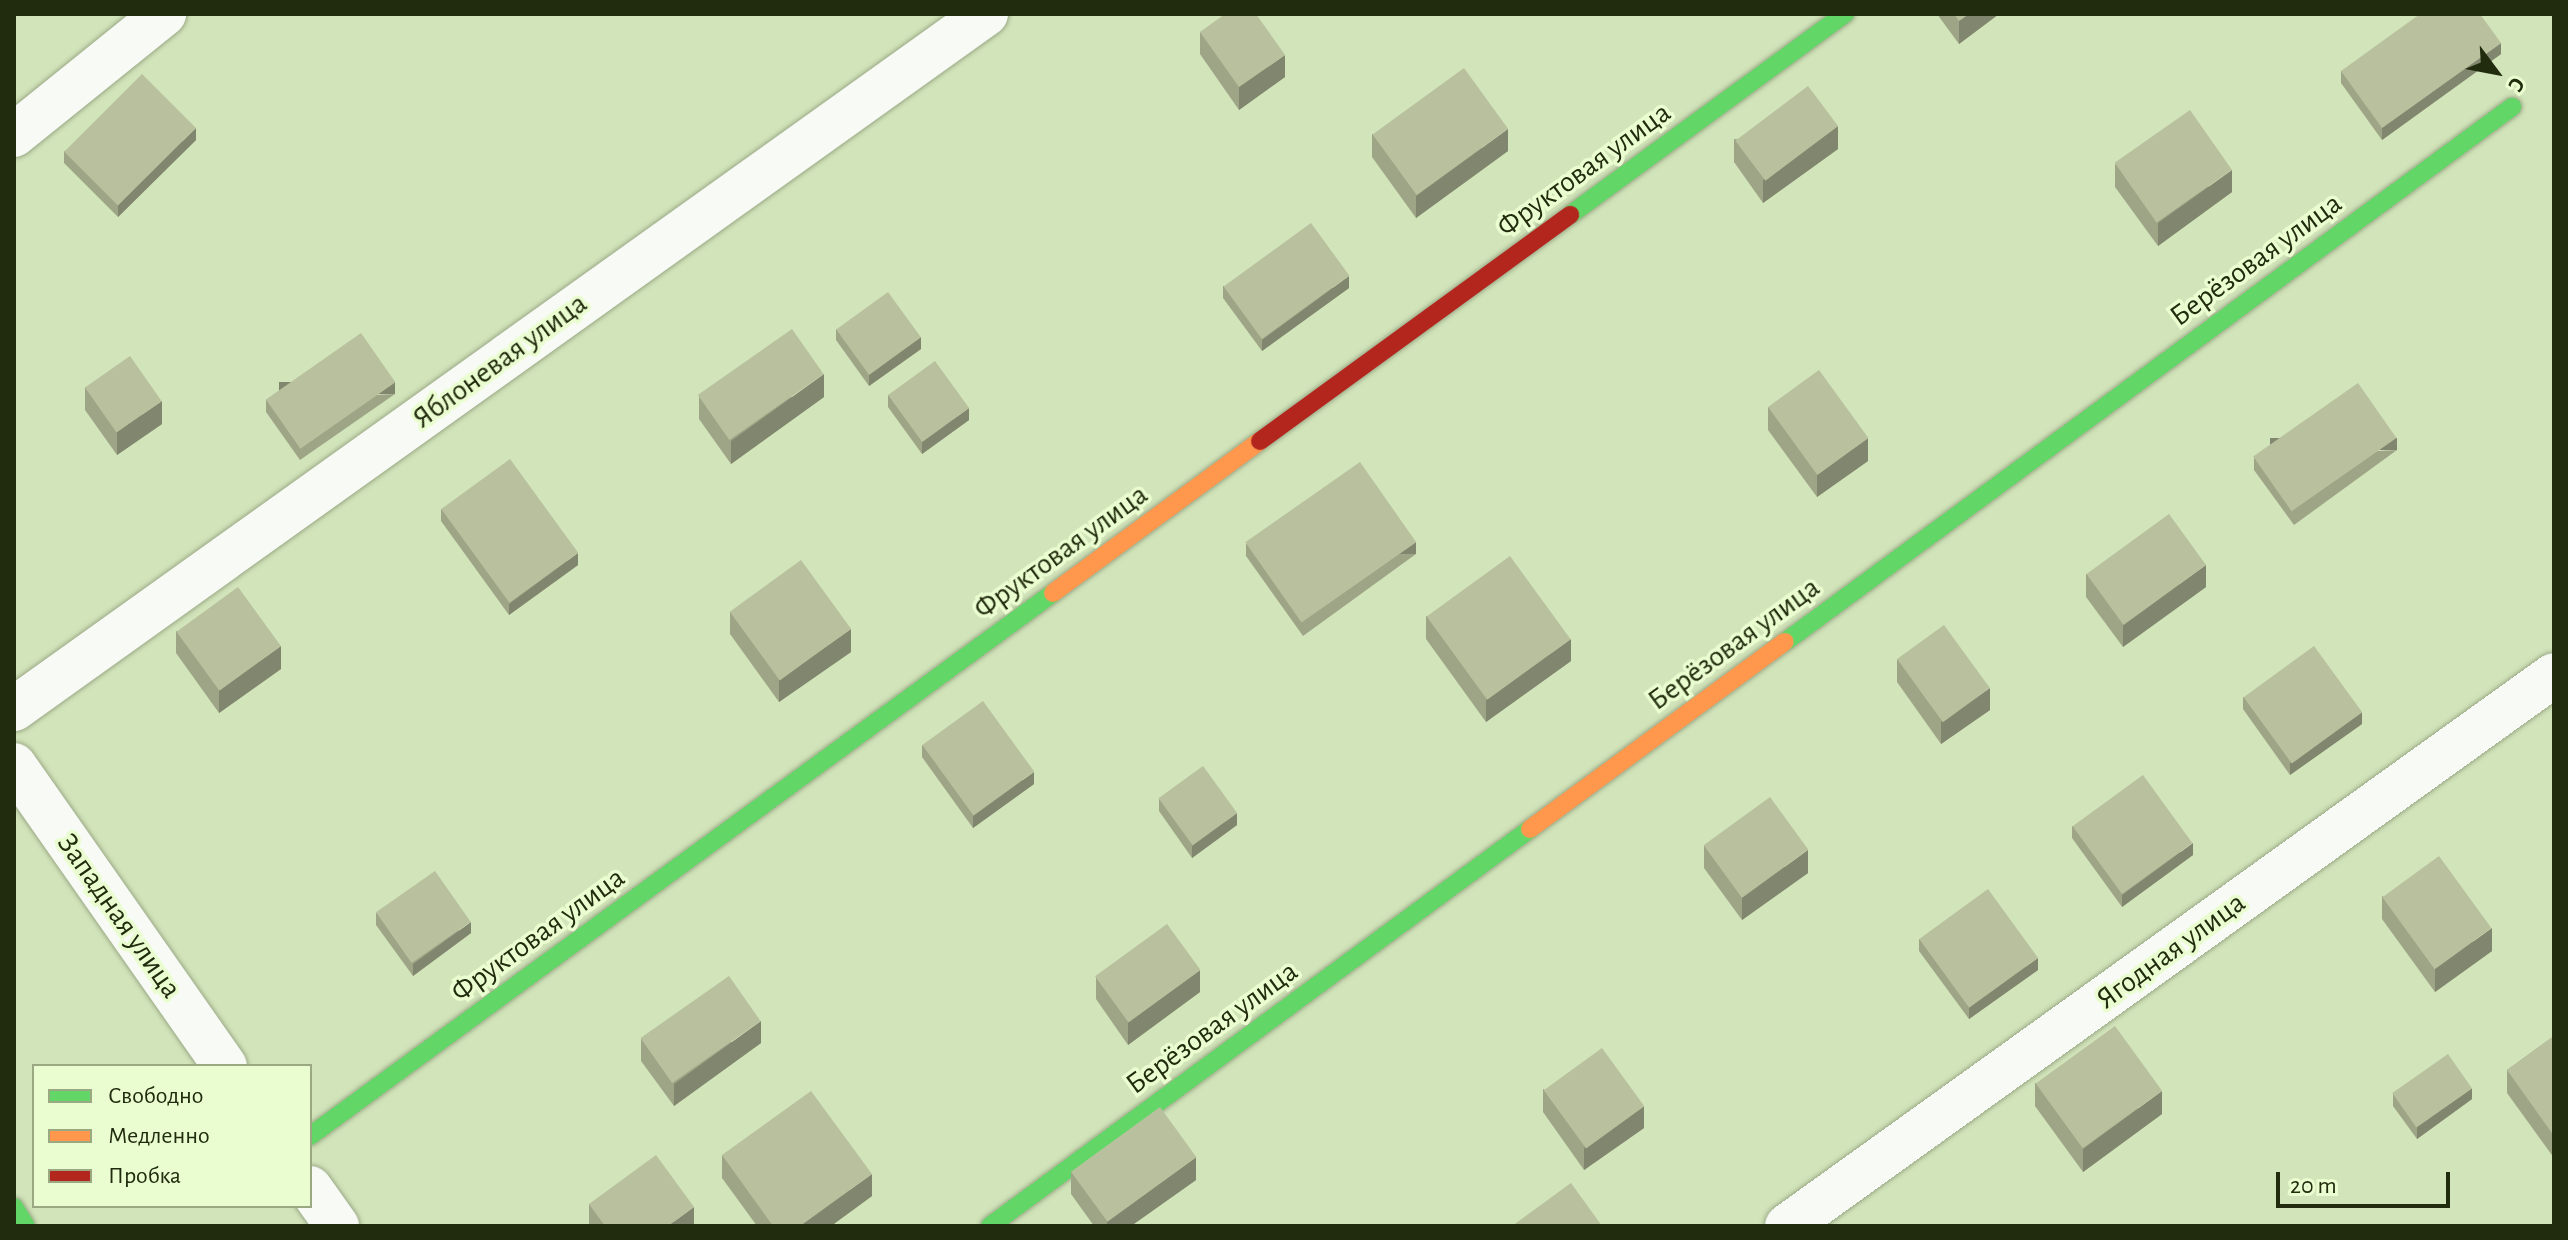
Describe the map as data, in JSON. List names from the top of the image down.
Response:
{
  "streets": {
    "main road": ["Фруктовая улица", "Берёзовая улица"],
    "street": ["Яблоневая улица", "Западная улица", "Ягодная улица"]
  },
  "legend": ["Свободно", "Медленно", "Пробка"],
  "scale_bar": "20 m",
  "north": "bottom right"
}
